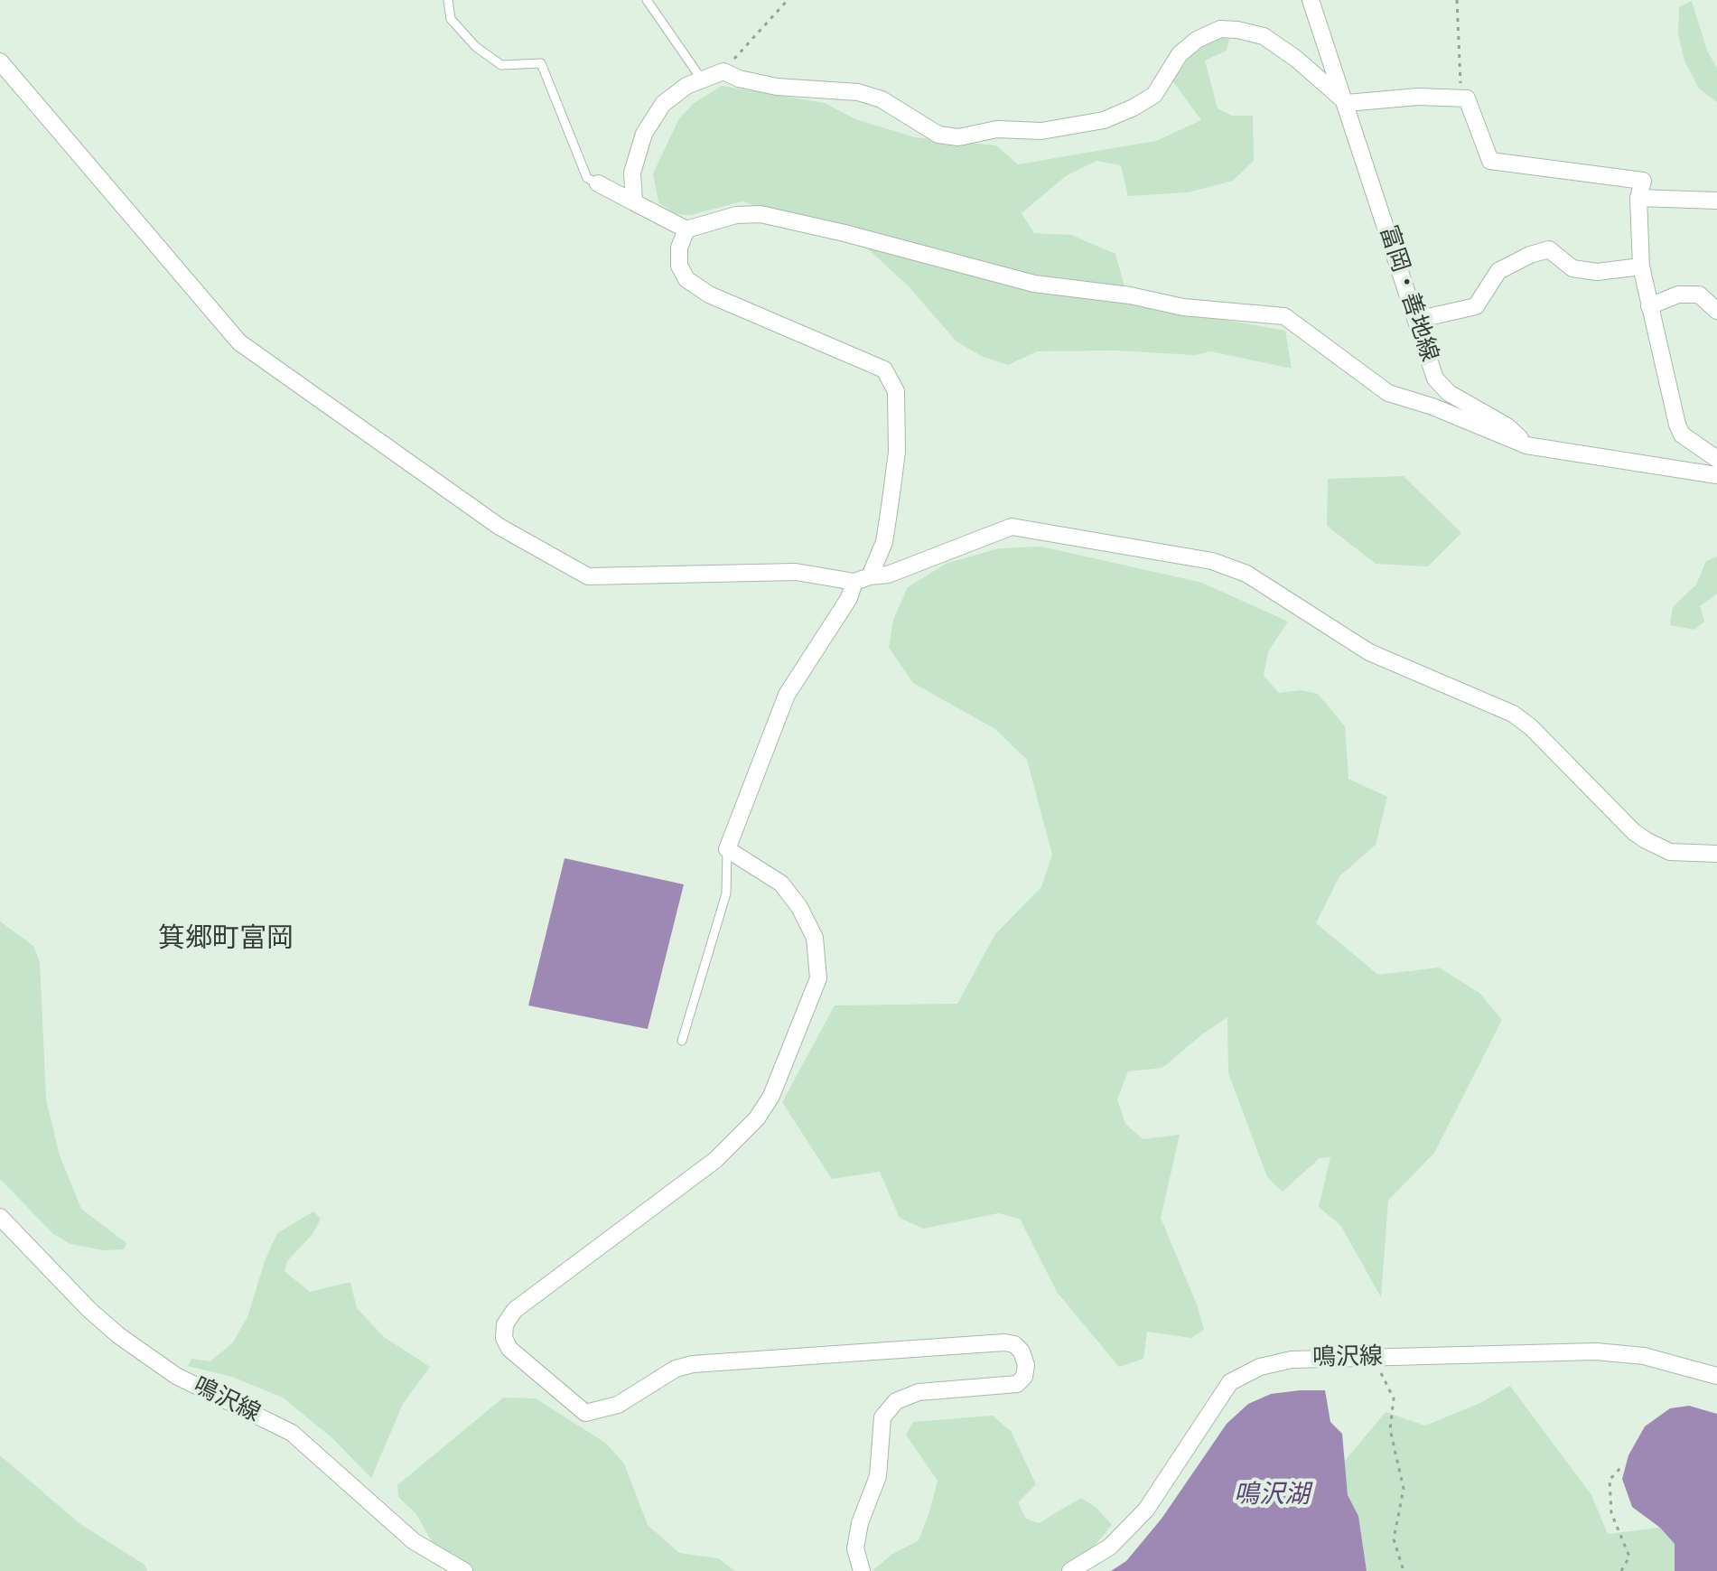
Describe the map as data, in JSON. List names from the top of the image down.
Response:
{
  "streets": {
    "street": ["富岡・善地線", "鳴沢線"]
  },
  "districts": ["箕郷町富岡"],
  "water": ["鳴沢湖"]
}
